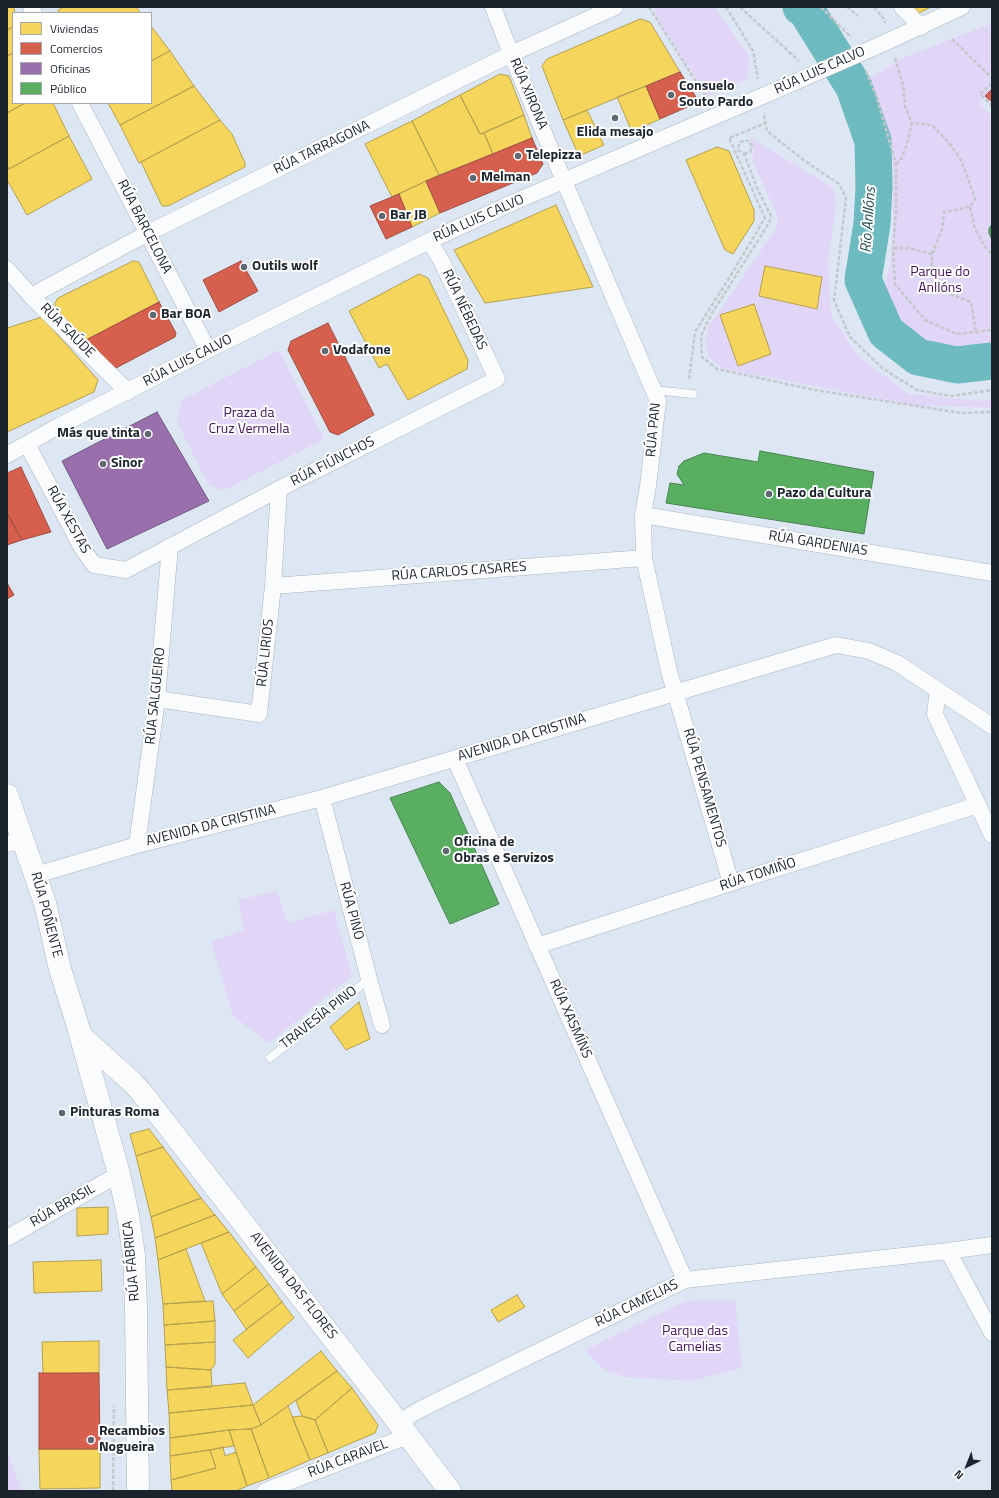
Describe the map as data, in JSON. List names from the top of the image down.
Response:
{
  "streets": {
    "street": [
      "RÚA LUIS CALVO",
      "RÚA XIRONA",
      "RÚA TARRAGONA",
      "RÚA BARCELONA",
      "RÚA NÉBEDAS",
      "RÚA SAÚDE",
      "RÚA PAN",
      "RÚA FIÚNCHOS",
      "RÚA XESTAS",
      "RÚA GARDENIAS",
      "RÚA CARLOS CASARES",
      "RÚA LIRIOS",
      "RÚA SALGUEIRO",
      "AVENIDA DA CRISTINA",
      "RÚA PENSAMENTOS",
      "RÚA TOMIÑO",
      "RÚA PINO",
      "RÚA POÑENTE",
      "RÚA XASMÍNS",
      "RÚA BRASIL",
      "RÚA FÁBRICA",
      "AVENIDA DAS FLORES",
      "RÚA CAMELIAS",
      "RÚA CARAVEL"
    ],
    "lane": ["TRAVESÍA PINO"]
  },
  "crossings": [
    ["RÚA LUIS CALVO", "RÚA XIRONA"],
    ["RÚA LUIS CALVO", "RÚA BARCELONA"],
    ["RÚA LUIS CALVO", "RÚA NÉBEDAS"],
    ["RÚA LUIS CALVO", "RÚA SAÚDE"],
    ["RÚA LUIS CALVO", "RÚA PAN"],
    ["RÚA LUIS CALVO", "RÚA XESTAS"],
    ["RÚA XIRONA", "RÚA TARRAGONA"],
    ["RÚA XIRONA", "RÚA PAN"],
    ["RÚA TARRAGONA", "RÚA BARCELONA"],
    ["RÚA TARRAGONA", "RÚA SAÚDE"],
    ["RÚA NÉBEDAS", "RÚA FIÚNCHOS"],
    ["RÚA PAN", "RÚA GARDENIAS"],
    ["RÚA PAN", "RÚA CARLOS CASARES"],
    ["RÚA PAN", "AVENIDA DA CRISTINA"],
    ["RÚA PAN", "RÚA PENSAMENTOS"],
    ["RÚA FIÚNCHOS", "RÚA XESTAS"],
    ["RÚA FIÚNCHOS", "RÚA LIRIOS"],
    ["RÚA FIÚNCHOS", "RÚA SALGUEIRO"],
    ["RÚA XESTAS", "RÚA SALGUEIRO"],
    ["RÚA CARLOS CASARES", "RÚA LIRIOS"],
    ["RÚA LIRIOS", "RÚA SALGUEIRO"],
    ["RÚA SALGUEIRO", "AVENIDA DA CRISTINA"],
    ["AVENIDA DA CRISTINA", "RÚA PENSAMENTOS"],
    ["AVENIDA DA CRISTINA", "RÚA PINO"],
    ["AVENIDA DA CRISTINA", "RÚA POÑENTE"],
    ["AVENIDA DA CRISTINA", "RÚA XASMÍNS"],
    ["RÚA PENSAMENTOS", "RÚA TOMIÑO"],
    ["RÚA TOMIÑO", "RÚA XASMÍNS"],
    ["RÚA PINO", "TRAVESÍA PINO"],
    ["RÚA POÑENTE", "RÚA FÁBRICA"],
    ["RÚA POÑENTE", "AVENIDA DAS FLORES"],
    ["RÚA XASMÍNS", "RÚA CAMELIAS"],
    ["RÚA BRASIL", "RÚA FÁBRICA"],
    ["RÚA FÁBRICA", "AVENIDA DAS FLORES"],
    ["AVENIDA DAS FLORES", "RÚA CAMELIAS"],
    ["AVENIDA DAS FLORES", "RÚA CARAVEL"],
    ["RÚA CAMELIAS", "RÚA CARAVEL"]
  ],
  "water": ["Río Anllóns"],
  "parks": ["Parque do Anllóns", "Praza da Cruz Vermella", "Parque das Camelias"],
  "places": [
    "Consuelo Souto Pardo",
    "Elida mesajo",
    "Telepizza",
    "Melman",
    "Bar JB",
    "Outils wolf",
    "Bar BOA",
    "Vodafone",
    "Más que tinta",
    "Sinor",
    "Pazo da Cultura",
    "Oficina de Obras e Servizos",
    "Pinturas Roma",
    "Recambios Nogueira"
  ],
  "legend": [
    "Viviendas",
    "Comercios",
    "Oficinas",
    "Público"
  ],
  "north": "bottom left"
}
